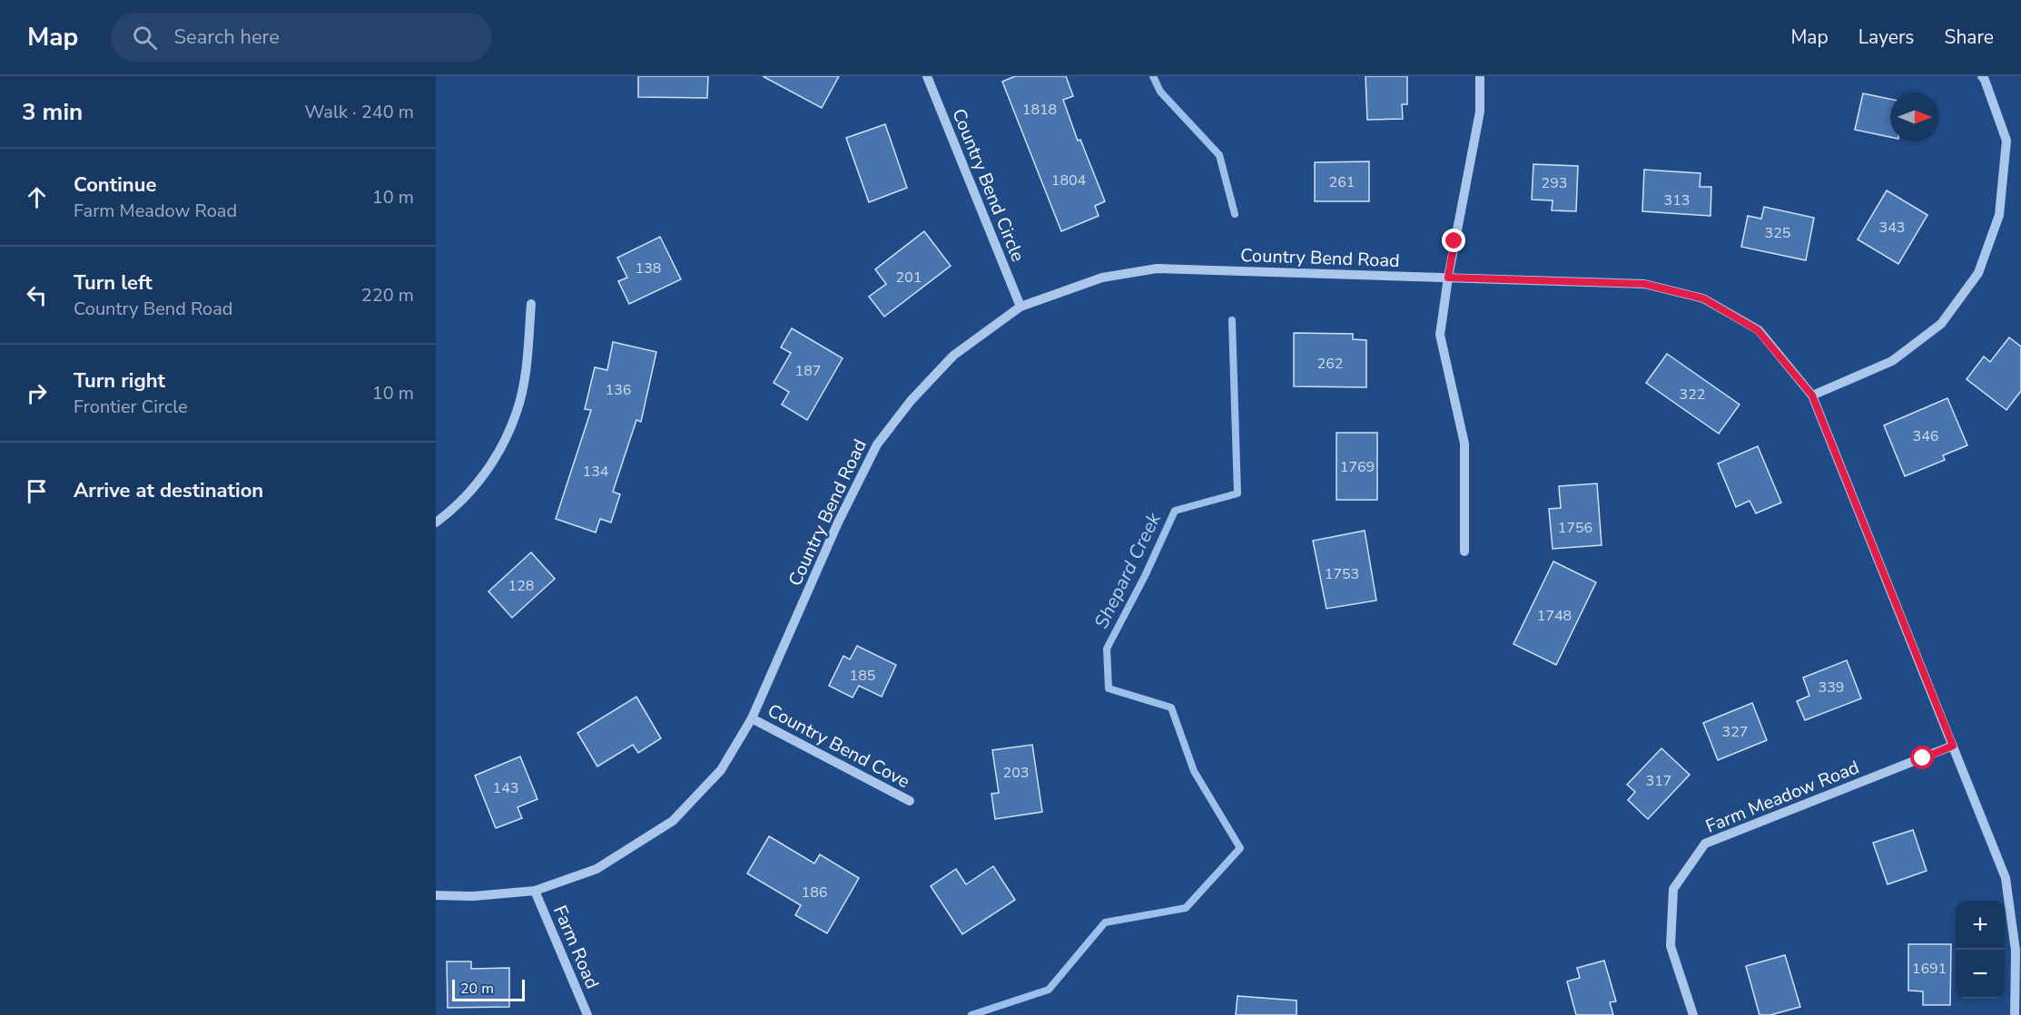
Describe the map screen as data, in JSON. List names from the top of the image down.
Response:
{
  "streets": {
    "street": [
      "Country Bend Circle",
      "Country Bend Road",
      "Country Bend Cove",
      "Farm Meadow Road",
      "Farm Road"
    ]
  },
  "crossings": [
    ["Country Bend Circle", "Country Bend Road"],
    ["Country Bend Road", "Country Bend Cove"],
    ["Country Bend Road", "Farm Meadow Road"],
    ["Country Bend Road", "Farm Road"]
  ],
  "water": ["Shepard Creek"],
  "house_numbers": [
    "1818",
    "1804",
    "261",
    "293",
    "313",
    "343",
    "325",
    "138",
    "201",
    "262",
    "187",
    "136",
    "322",
    "346",
    "1769",
    "134",
    "1756",
    "1753",
    "128",
    "1748",
    "185",
    "339",
    "327",
    "203",
    "317",
    "143",
    "186",
    "1691"
  ],
  "scale_bar": "20 m",
  "north": "right",
  "page": {
    "header": "Map",
    "search": "Search here",
    "nav": ["Map", "Layers", "Share"],
    "heading": ["3 min", "Walk · 240 m"],
    "list": [
      ["Continue", "Farm Meadow Road", "10 m"],
      ["Turn left", "Country Bend Road", "220 m"],
      ["Turn right", "Frontier Circle", "10 m"],
      "Arrive at destination"
    ],
    "map_buttons": ["+", "−"],
    "scale": "20 m"
  }
}
